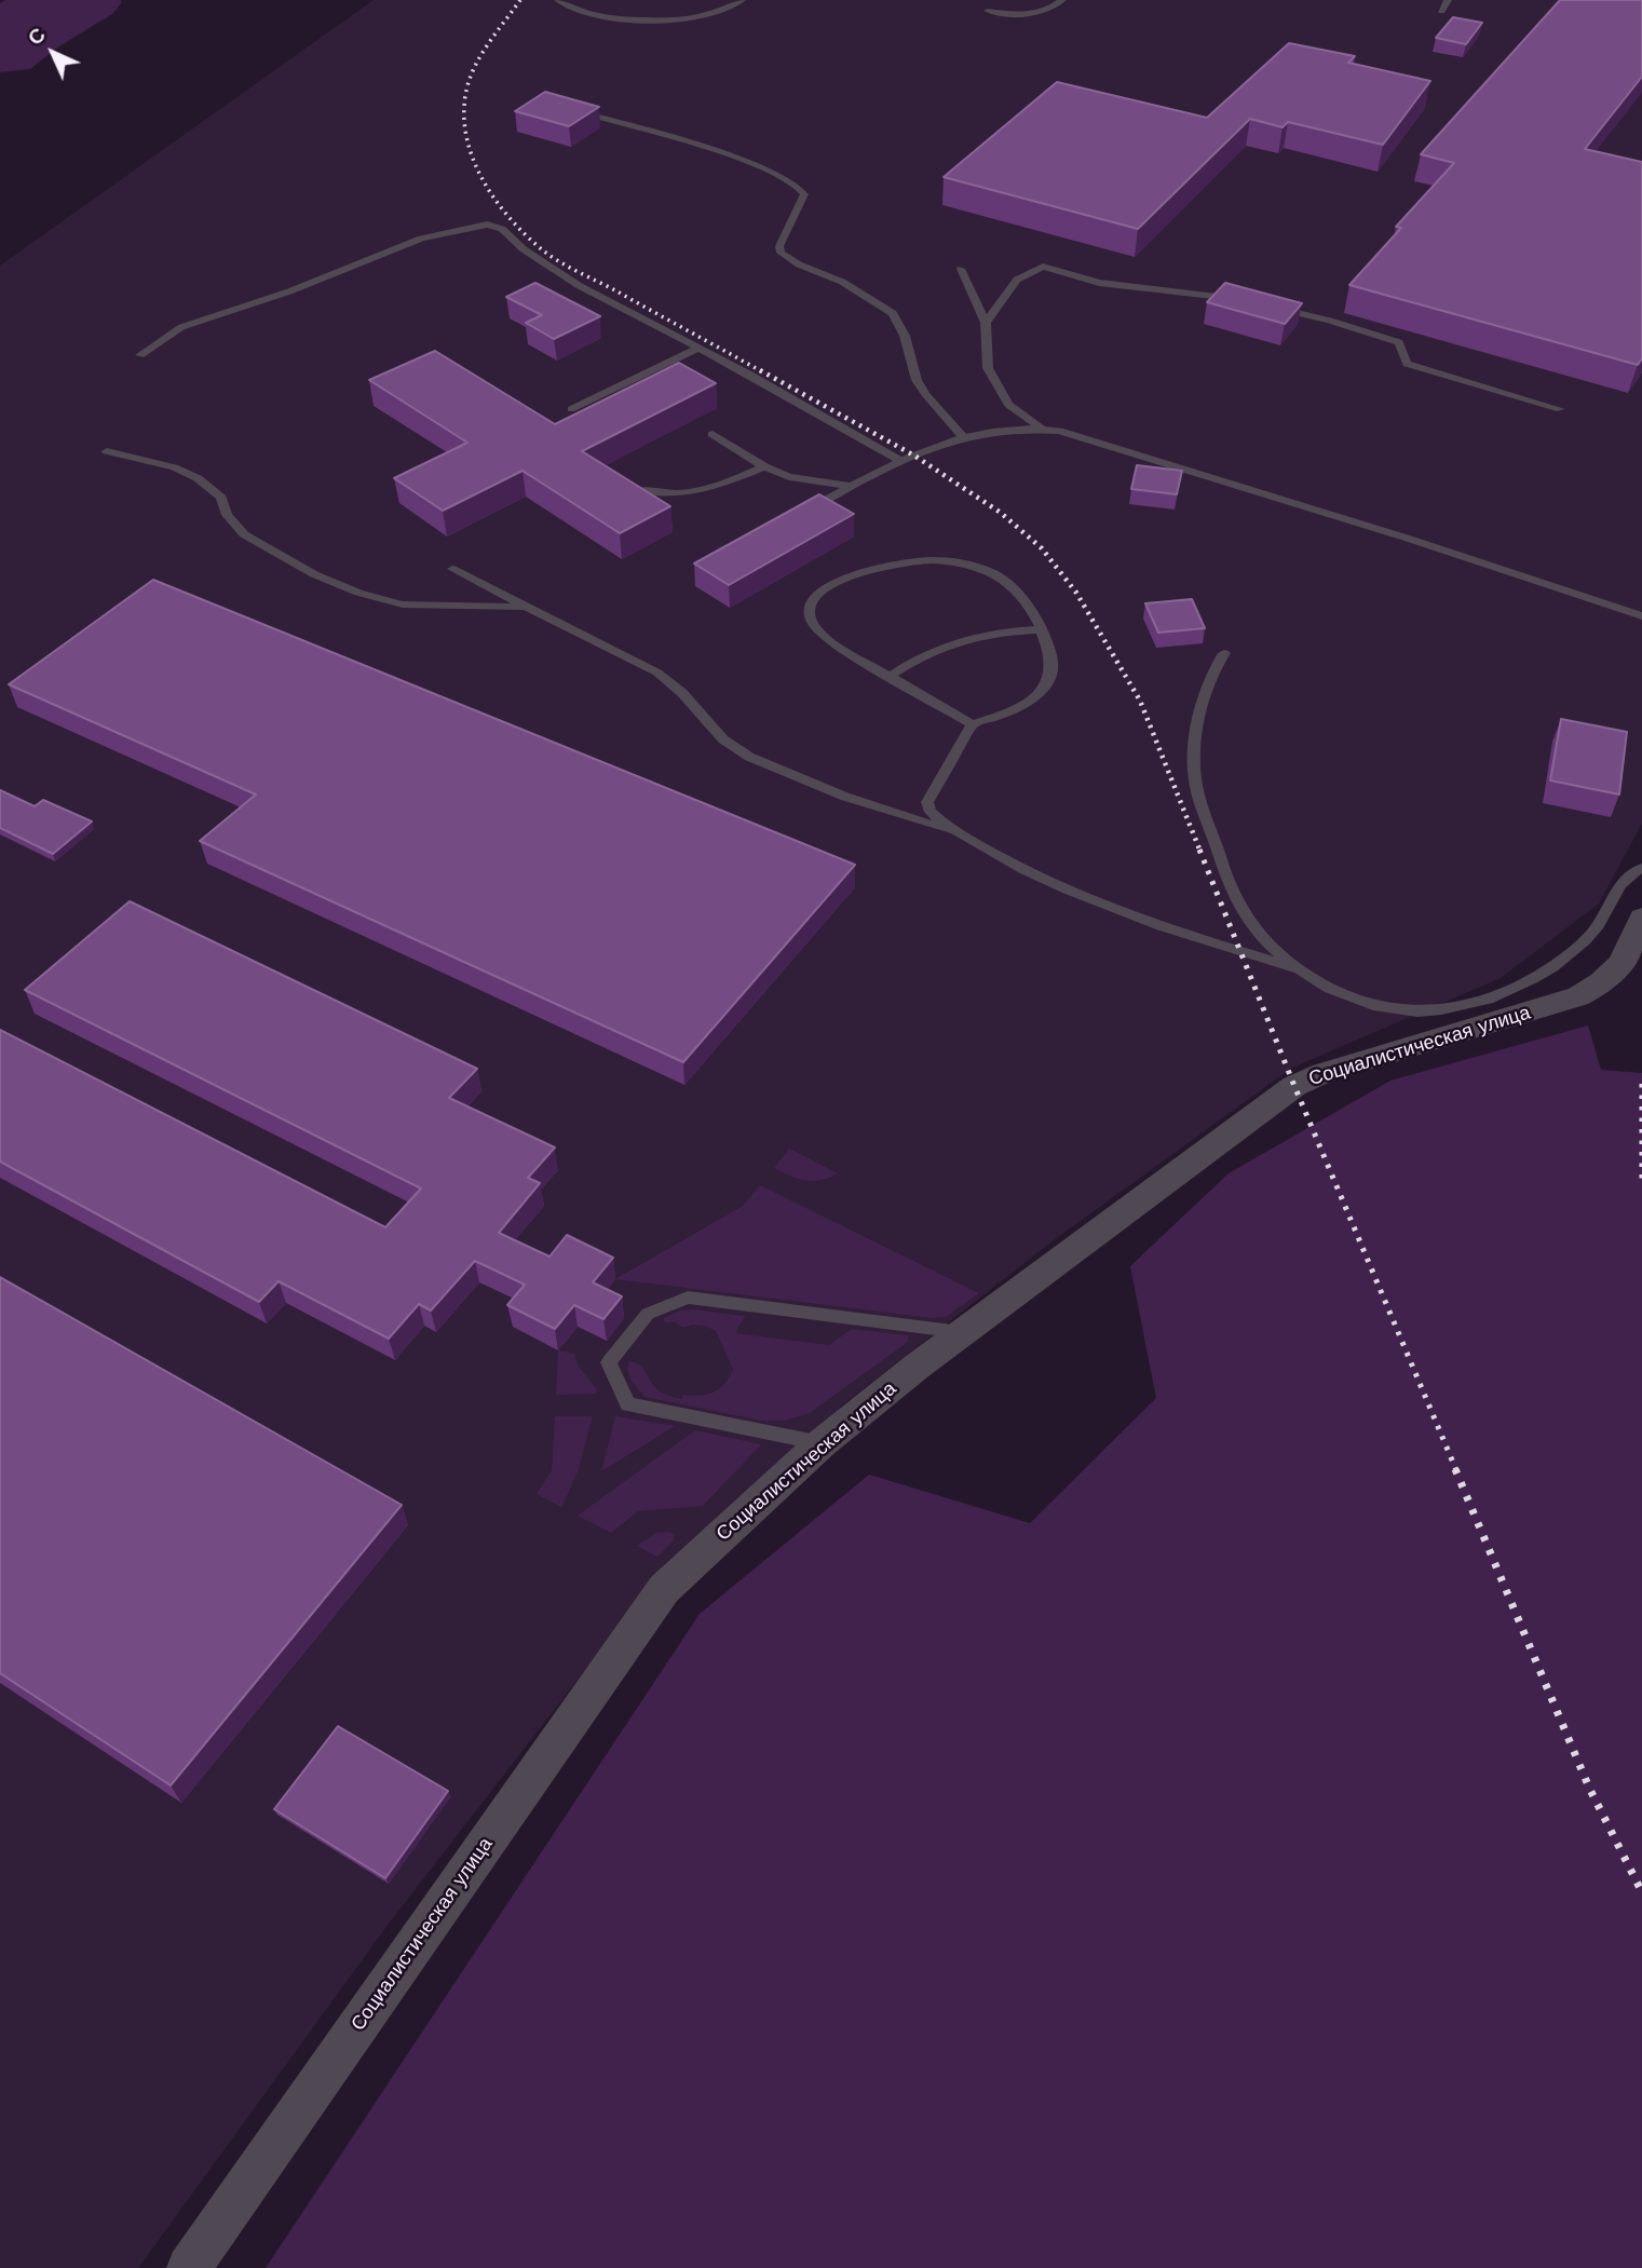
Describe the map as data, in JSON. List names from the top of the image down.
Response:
{
  "streets": {
    "street": ["Социалистическая улица"]
  },
  "north": "top left"
}
